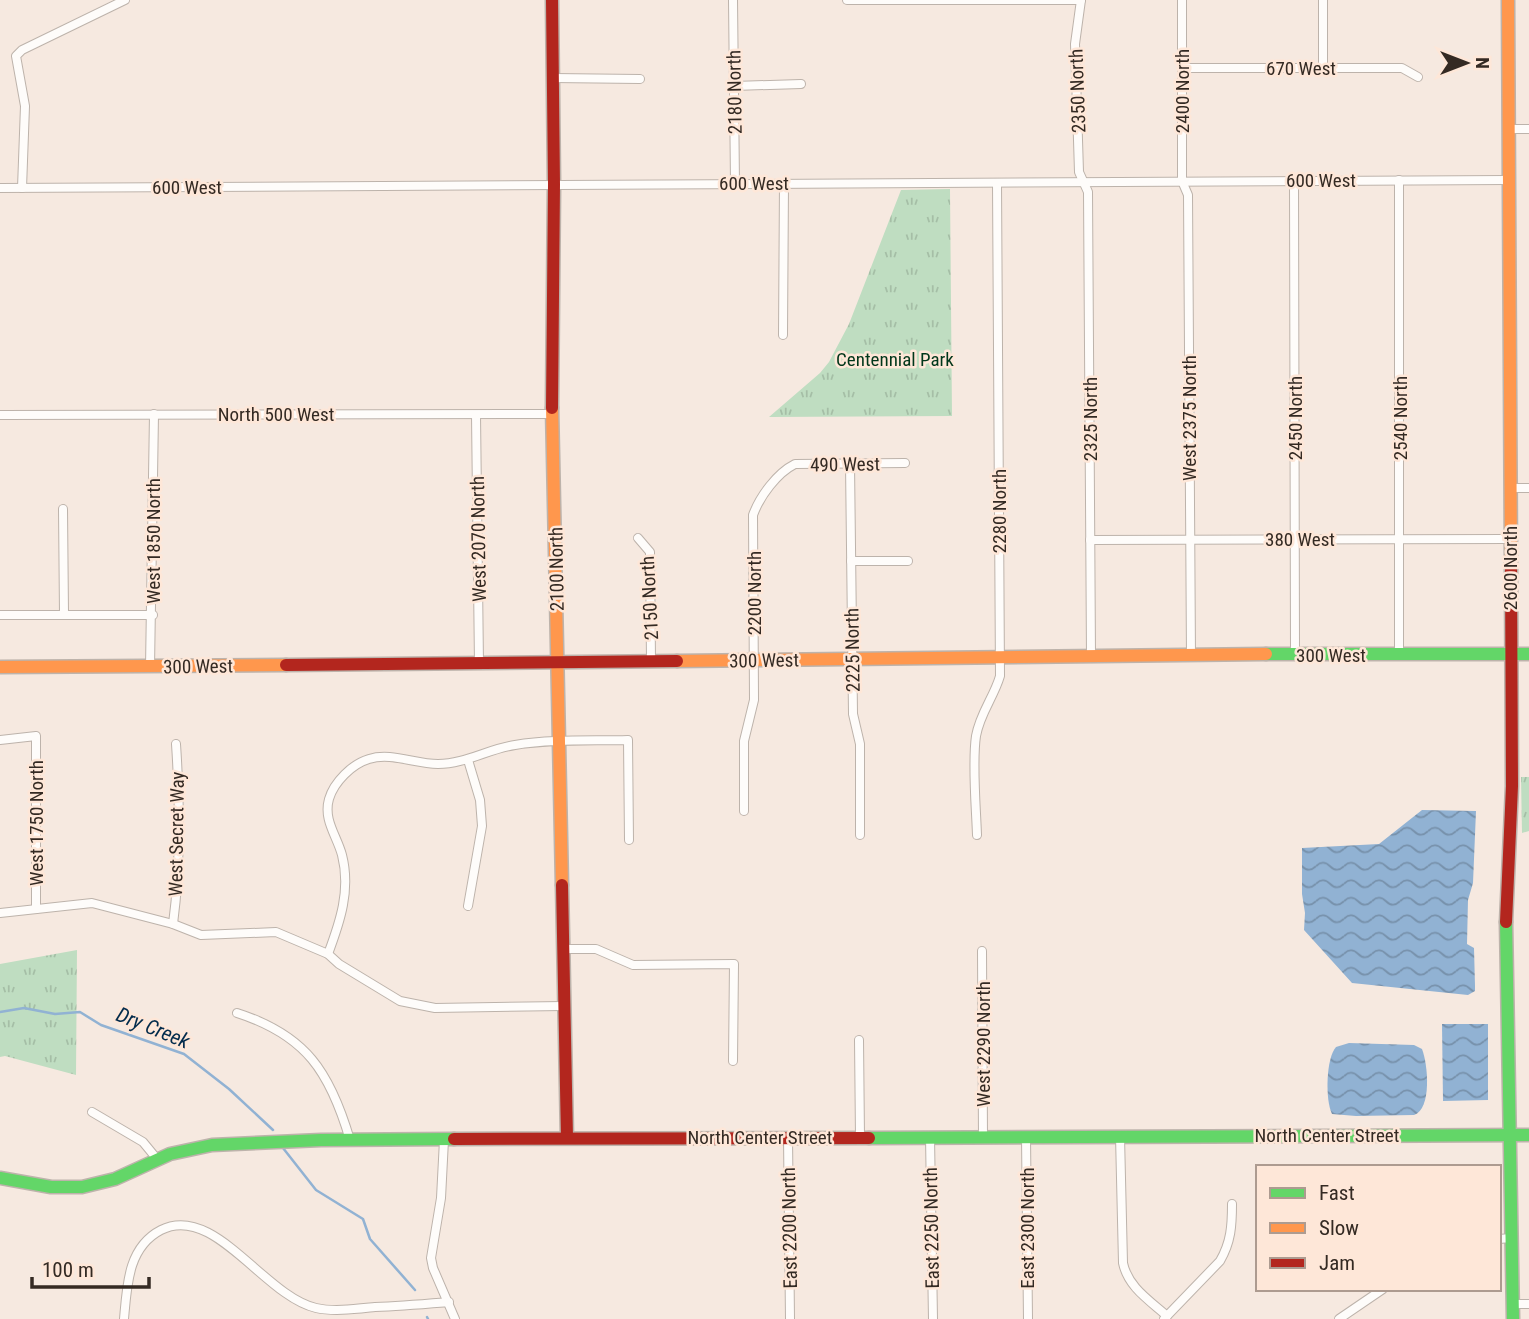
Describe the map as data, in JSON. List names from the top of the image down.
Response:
{
  "streets": {
    "street": [
      "670 West",
      "2350 North",
      "2400 North",
      "2180 North",
      "600 West",
      "North 500 West",
      "West 2375 North",
      "2450 North",
      "2540 North",
      "2325 North",
      "490 West",
      "2280 North",
      "West 2070 North",
      "380 West",
      "West 1850 North",
      "2600 North",
      "2100 North",
      "2200 North",
      "2150 North",
      "2225 North",
      "300 West",
      "West 1750 North",
      "West Secret Way",
      "West 2290 North",
      "North Center Street",
      "East 2200 North",
      "East 2250 North",
      "East 2300 North"
    ]
  },
  "crossings": [
    ["670 West", "2400 North"],
    ["2350 North", "600 West"],
    ["2350 North", "2325 North"],
    ["2400 North", "600 West"],
    ["2400 North", "West 2375 North"],
    ["2180 North", "600 West"],
    ["600 West", "West 2375 North"],
    ["600 West", "2450 North"],
    ["600 West", "2540 North"],
    ["600 West", "2325 North"],
    ["600 West", "2280 North"],
    ["600 West", "2600 North"],
    ["600 West", "2100 North"],
    ["North 500 West", "West 2070 North"],
    ["North 500 West", "West 1850 North"],
    ["North 500 West", "2100 North"],
    ["West 2375 North", "380 West"],
    ["West 2375 North", "300 West"],
    ["2450 North", "380 West"],
    ["2450 North", "300 West"],
    ["2540 North", "380 West"],
    ["2540 North", "300 West"],
    ["2325 North", "380 West"],
    ["2325 North", "300 West"],
    ["490 West", "2200 North"],
    ["490 West", "2225 North"],
    ["2280 North", "300 West"],
    ["West 2070 North", "300 West"],
    ["380 West", "2600 North"],
    ["West 1850 North", "300 West"],
    ["2600 North", "300 West"],
    ["2600 North", "North Center Street"],
    ["2100 North", "300 West"],
    ["2100 North", "North Center Street"],
    ["2200 North", "300 West"],
    ["2150 North", "300 West"],
    ["2225 North", "300 West"],
    ["West 2290 North", "North Center Street"],
    ["North Center Street", "East 2200 North"],
    ["North Center Street", "East 2250 North"],
    ["North Center Street", "East 2300 North"]
  ],
  "water": ["Dry Creek"],
  "parks": ["Centennial Park"],
  "legend": ["Fast", "Slow", "Jam"],
  "scale_bar": "100 m",
  "north": "right"
}
